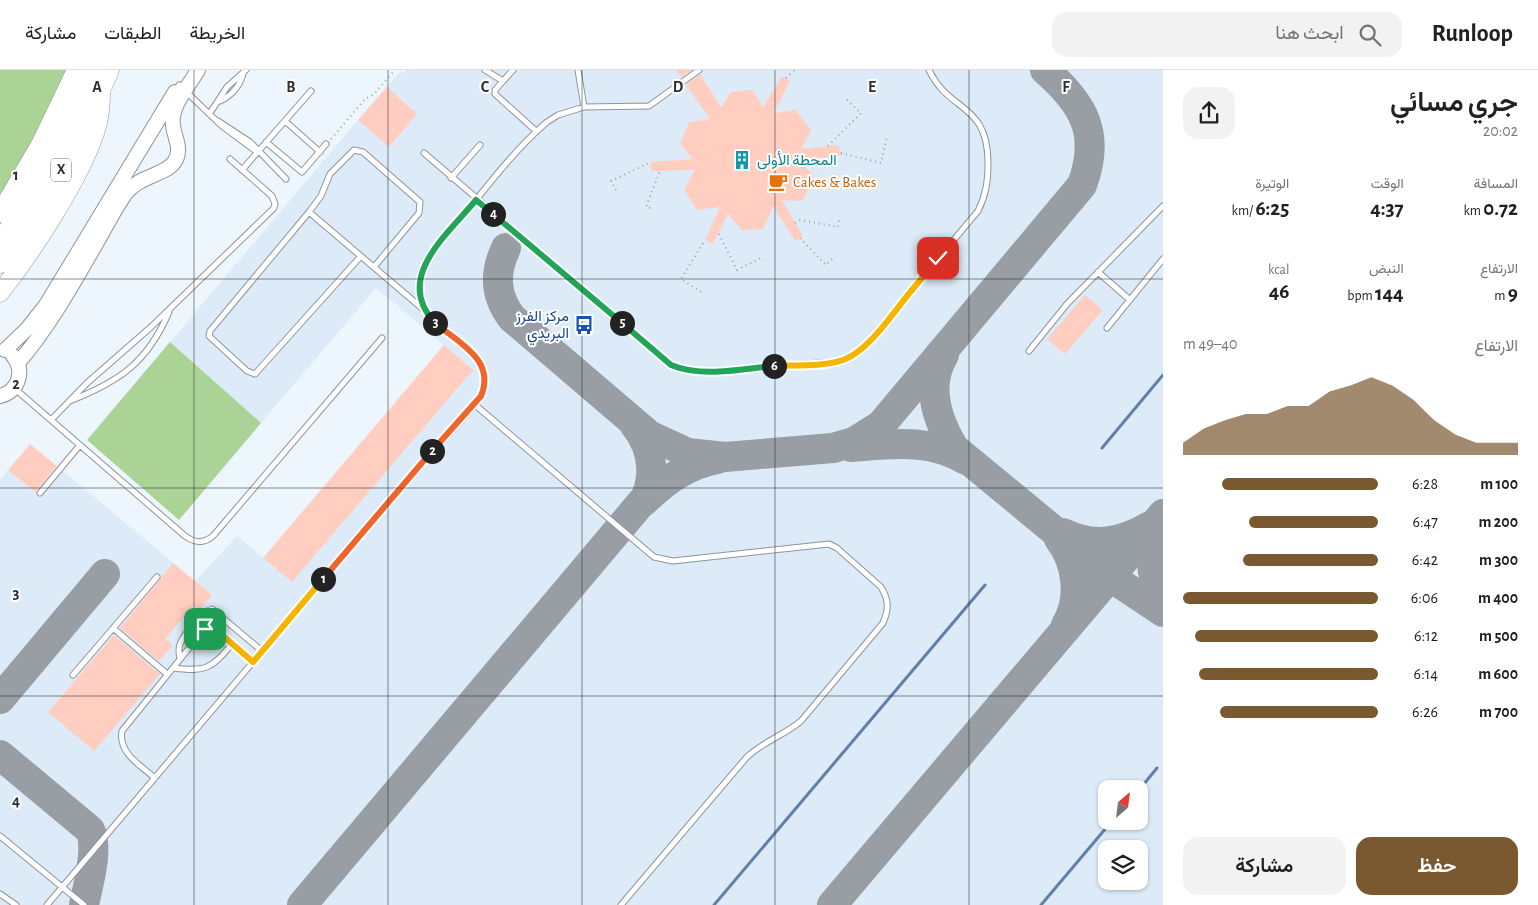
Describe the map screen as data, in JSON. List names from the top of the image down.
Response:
{
  "streets": {
    "highway": ["X"]
  },
  "places": {
    "building": ["المحطة الأولى"],
    "cafe": ["Cakes & Bakes"],
    "bus stop": ["مركز الفرز البريدي"]
  },
  "north": "top right",
  "page": {
    "header": "Runloop",
    "search": "ابحث هنا",
    "nav": ["الخريطة", "الطبقات", "مشاركة"],
    "heading": ["جري مسائي", "20:02"],
    "stats": [
      ["المسافة", "0.72 km"],
      ["الوقت", "4:37"],
      ["الوتيرة", "6:25 /km"],
      ["الارتفاع", "9 m"],
      ["النبض", "144 bpm"],
      ["kcal", "46"]
    ],
    "pins": [
      "4",
      "3",
      "5",
      "6",
      "2",
      "1"
    ],
    "chart": ["الارتفاع", "40–49 m"],
    "list": [
      {
        "name": "100 m",
        "note": "6:28"
      },
      {
        "name": "200 m",
        "note": "6:47"
      },
      {
        "name": "300 m",
        "note": "6:42"
      },
      {
        "name": "400 m",
        "note": "6:06"
      },
      {
        "name": "500 m",
        "note": "6:12"
      },
      {
        "name": "600 m",
        "note": "6:14"
      },
      {
        "name": "700 m",
        "note": "6:26"
      }
    ],
    "buttons": ["حفظ", "مشاركة"]
  },
  "grid": {
    "columns": [
      "A",
      "B",
      "C",
      "D",
      "E",
      "F"
    ],
    "rows": [
      "1",
      "2",
      "3",
      "4"
    ]
  }
}
